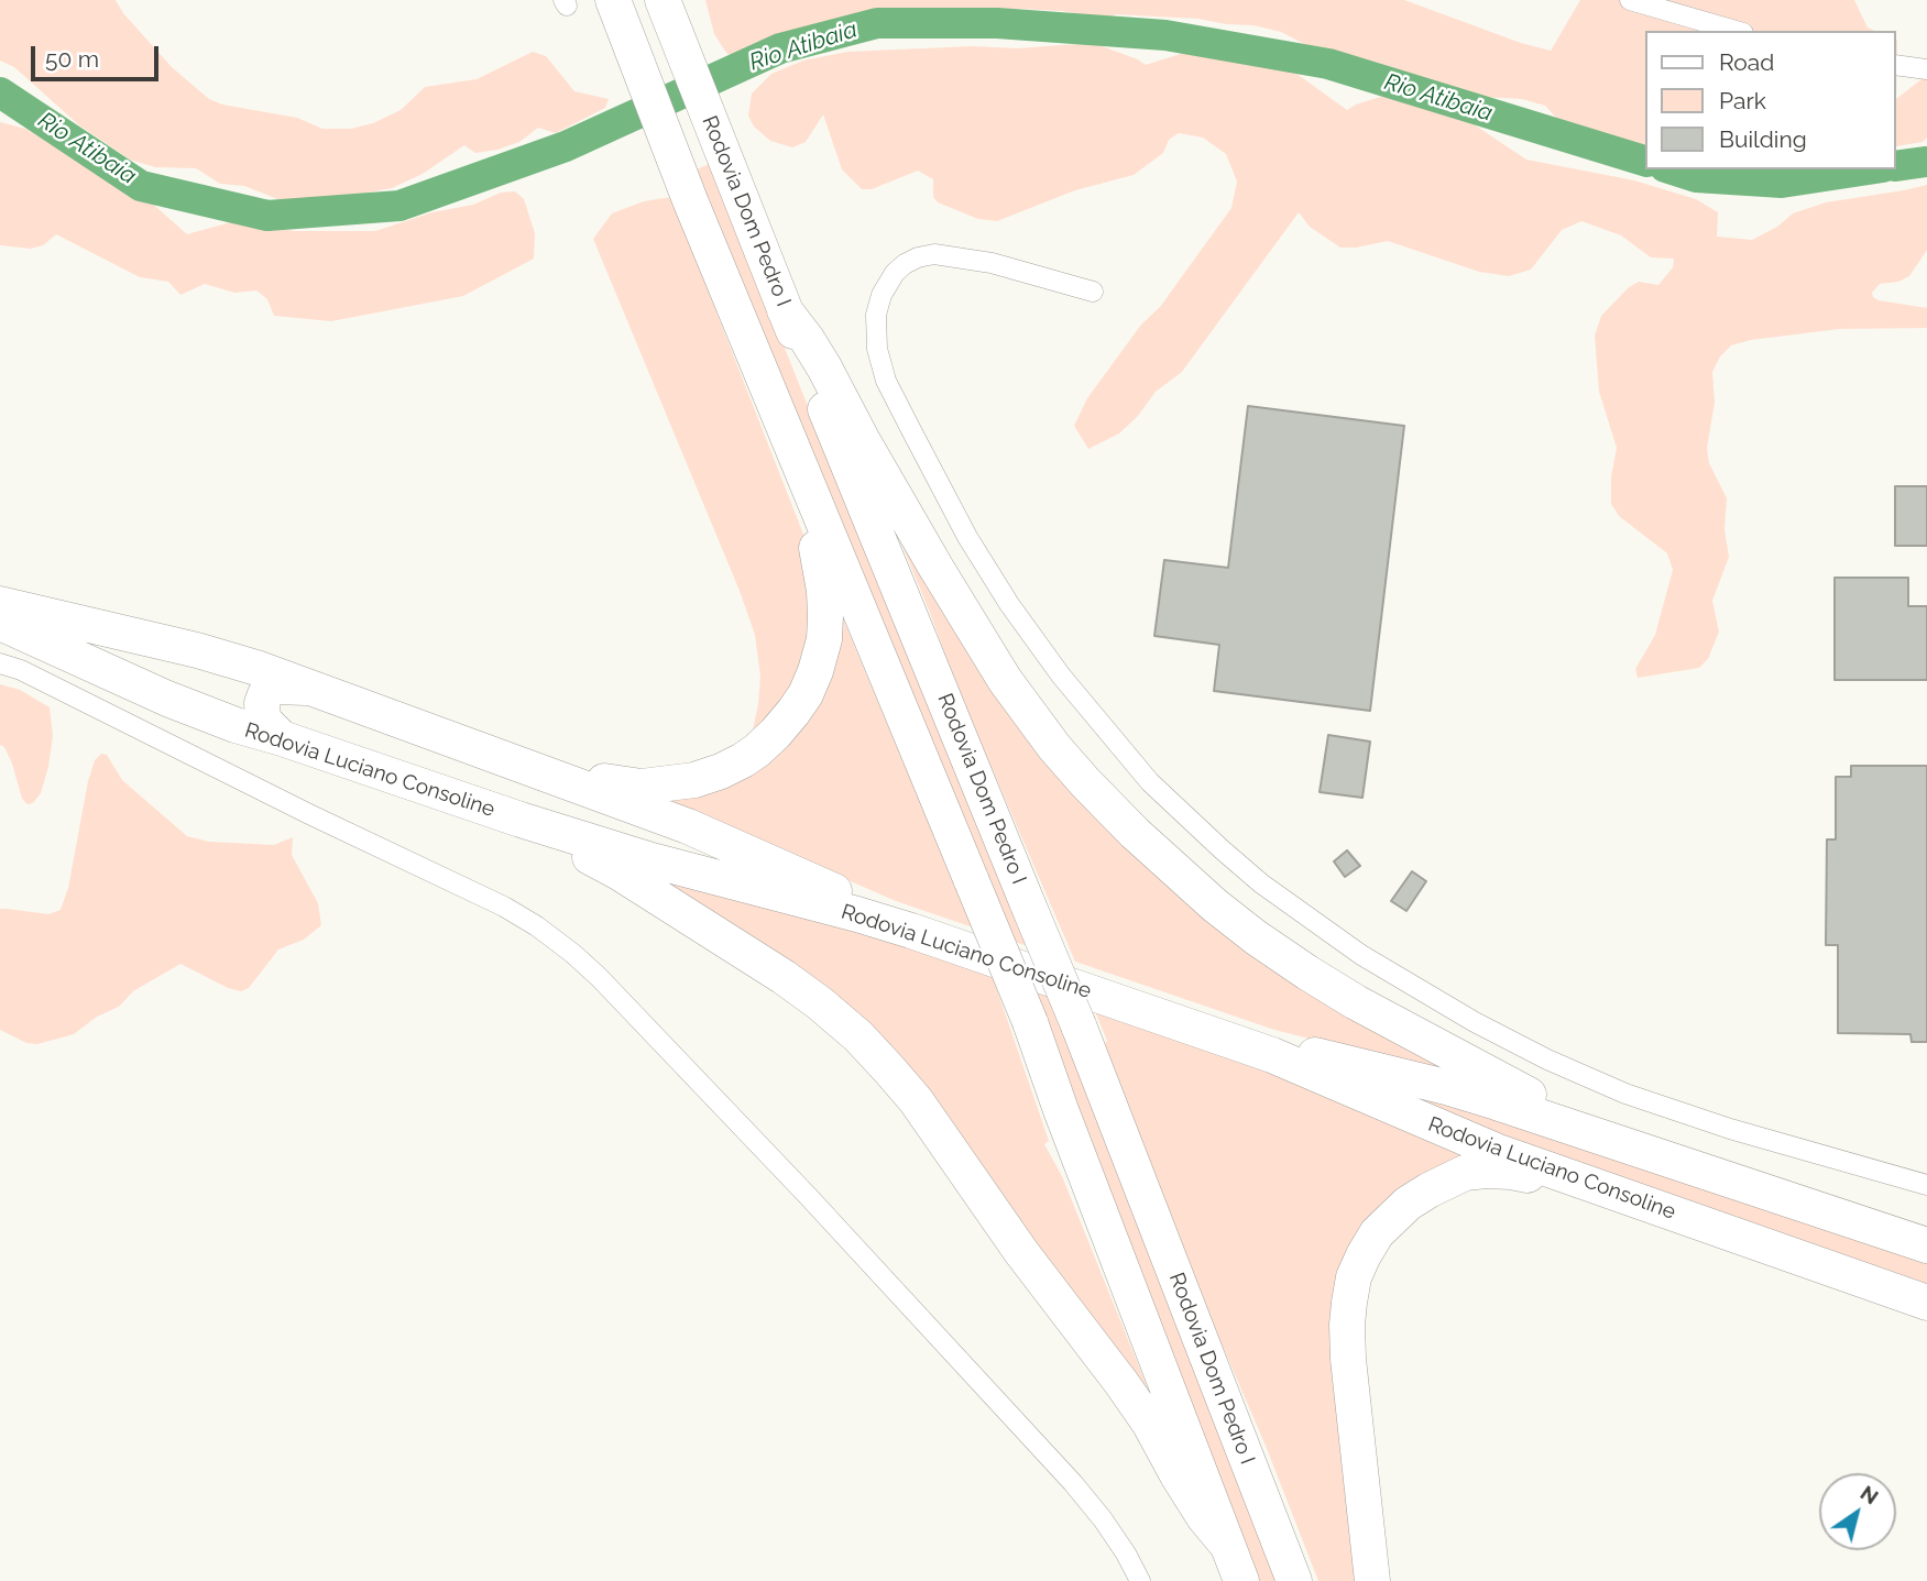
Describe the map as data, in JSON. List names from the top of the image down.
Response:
{
  "streets": {
    "highway": ["Rodovia Dom Pedro I", "Rodovia Luciano Consoline"]
  },
  "water": ["Rio Atibaia"],
  "legend": ["Road", "Park", "Building"],
  "scale_bar": "50 m",
  "north": "top right"
}
